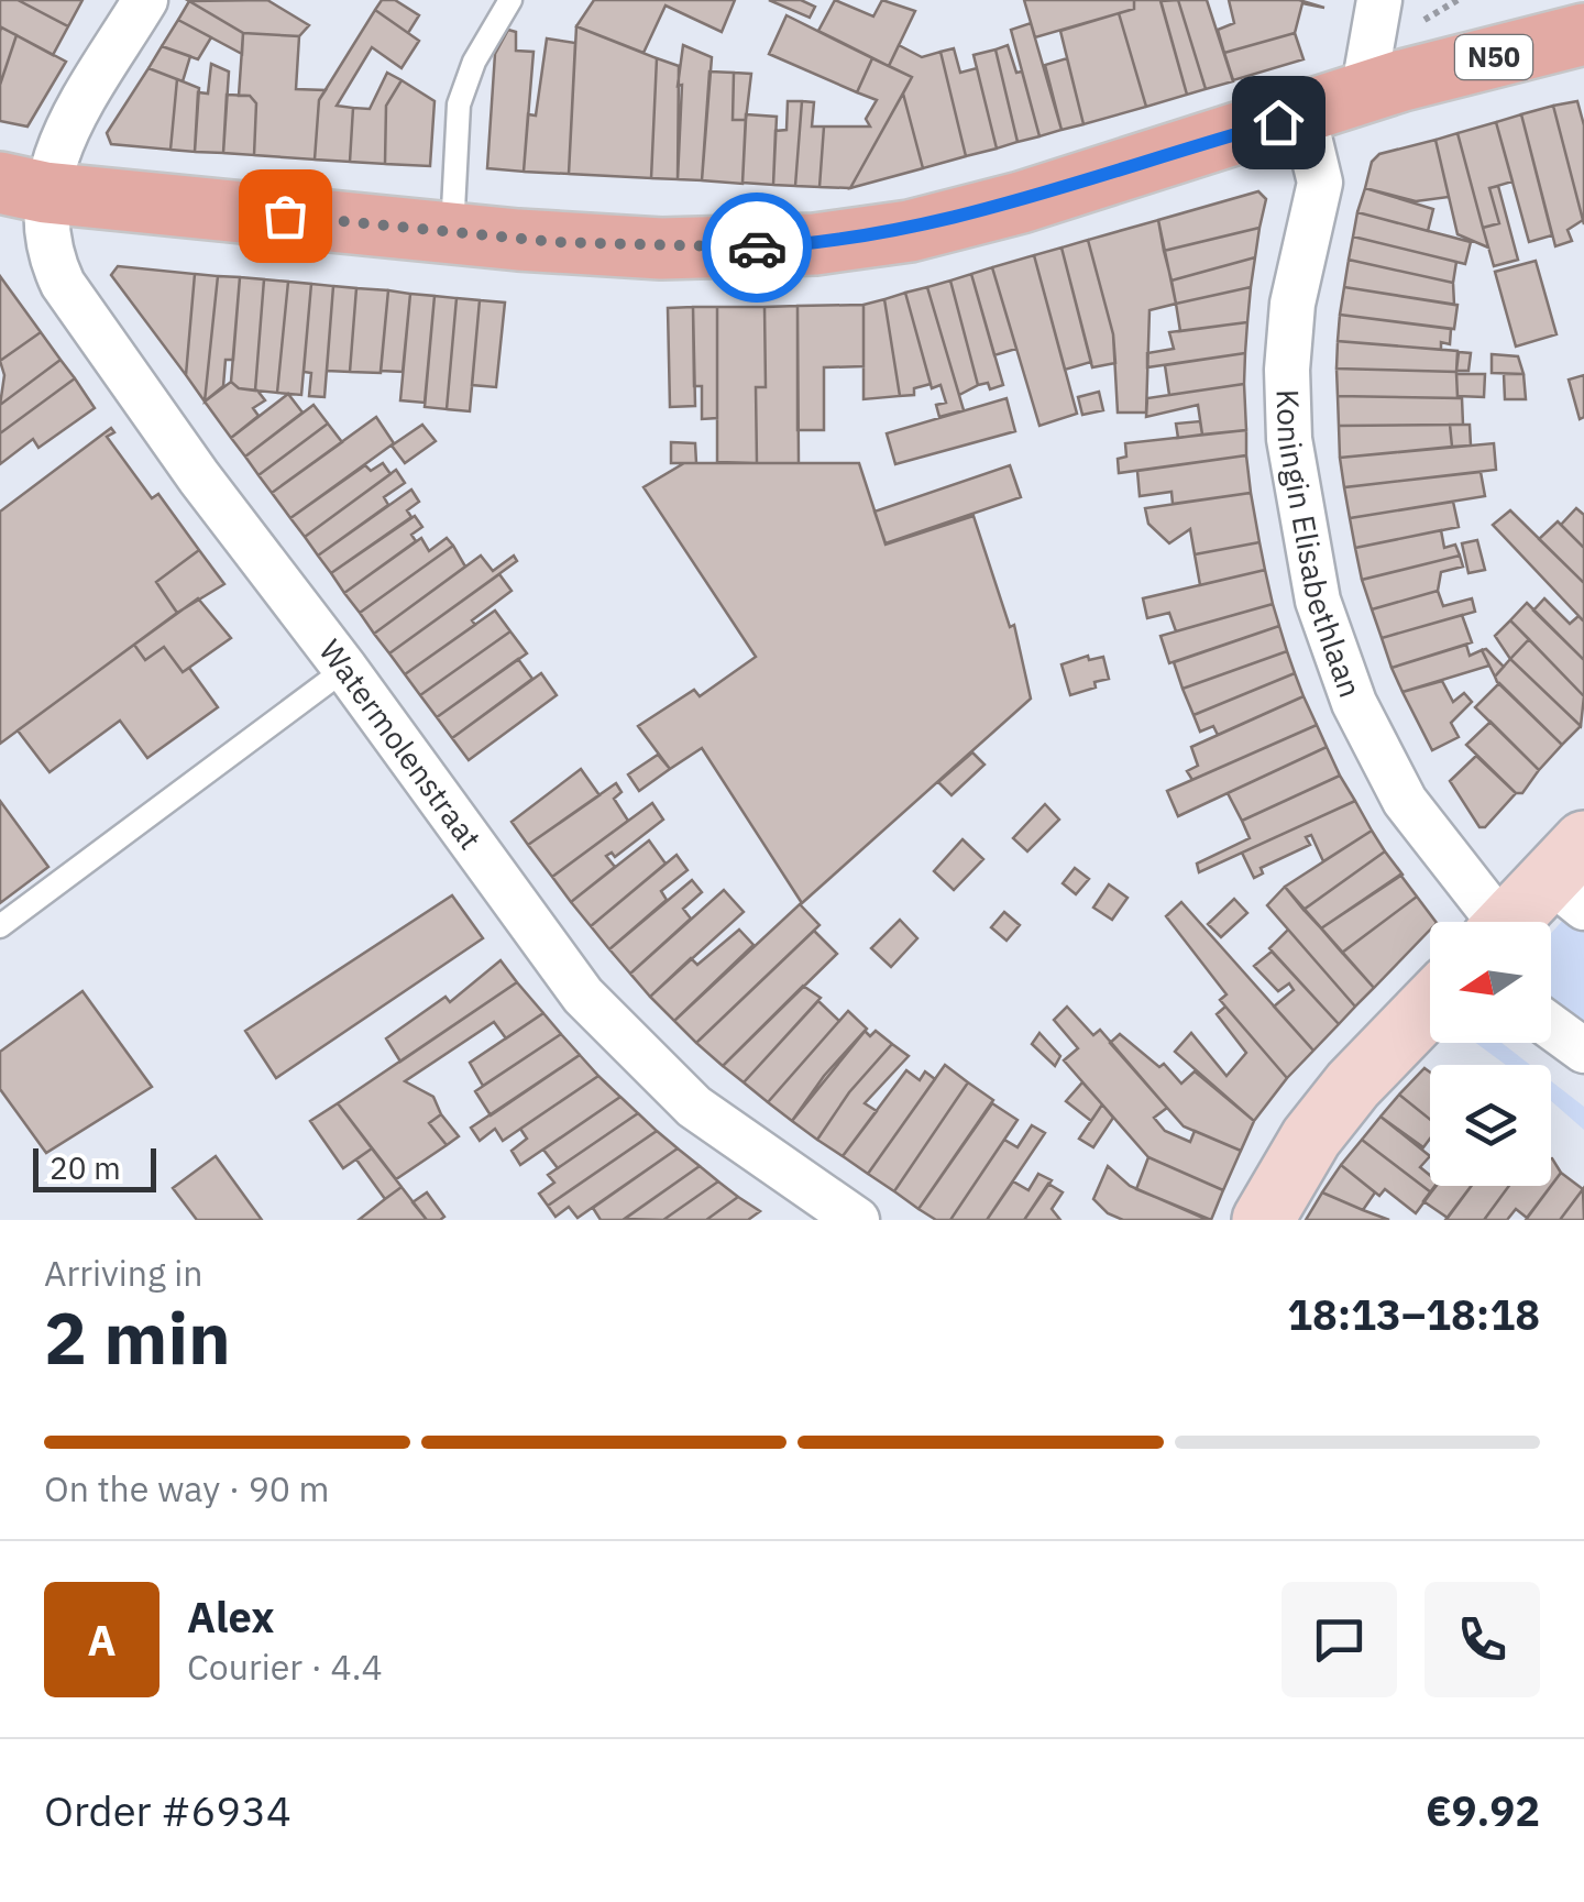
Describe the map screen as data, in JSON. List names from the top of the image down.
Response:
{
  "streets": {
    "main road": ["N50"],
    "street": ["Koningin Elisabethlaan", "Watermolenstraat"]
  },
  "crossings": [
    ["N50", "Koningin Elisabethlaan"],
    ["N50", "Watermolenstraat"]
  ],
  "scale_bar": "20 m",
  "north": "left",
  "page": {
    "scale": "20 m",
    "heading": ["2 min", "Arriving in", "18:13–18:18"],
    "panel": [
      "Alex",
      "Courier · 4.4",
      "Order #6934",
      "€9.92"
    ],
    "bar": "On the way · 90 m",
    "round": "A"
  }
}
